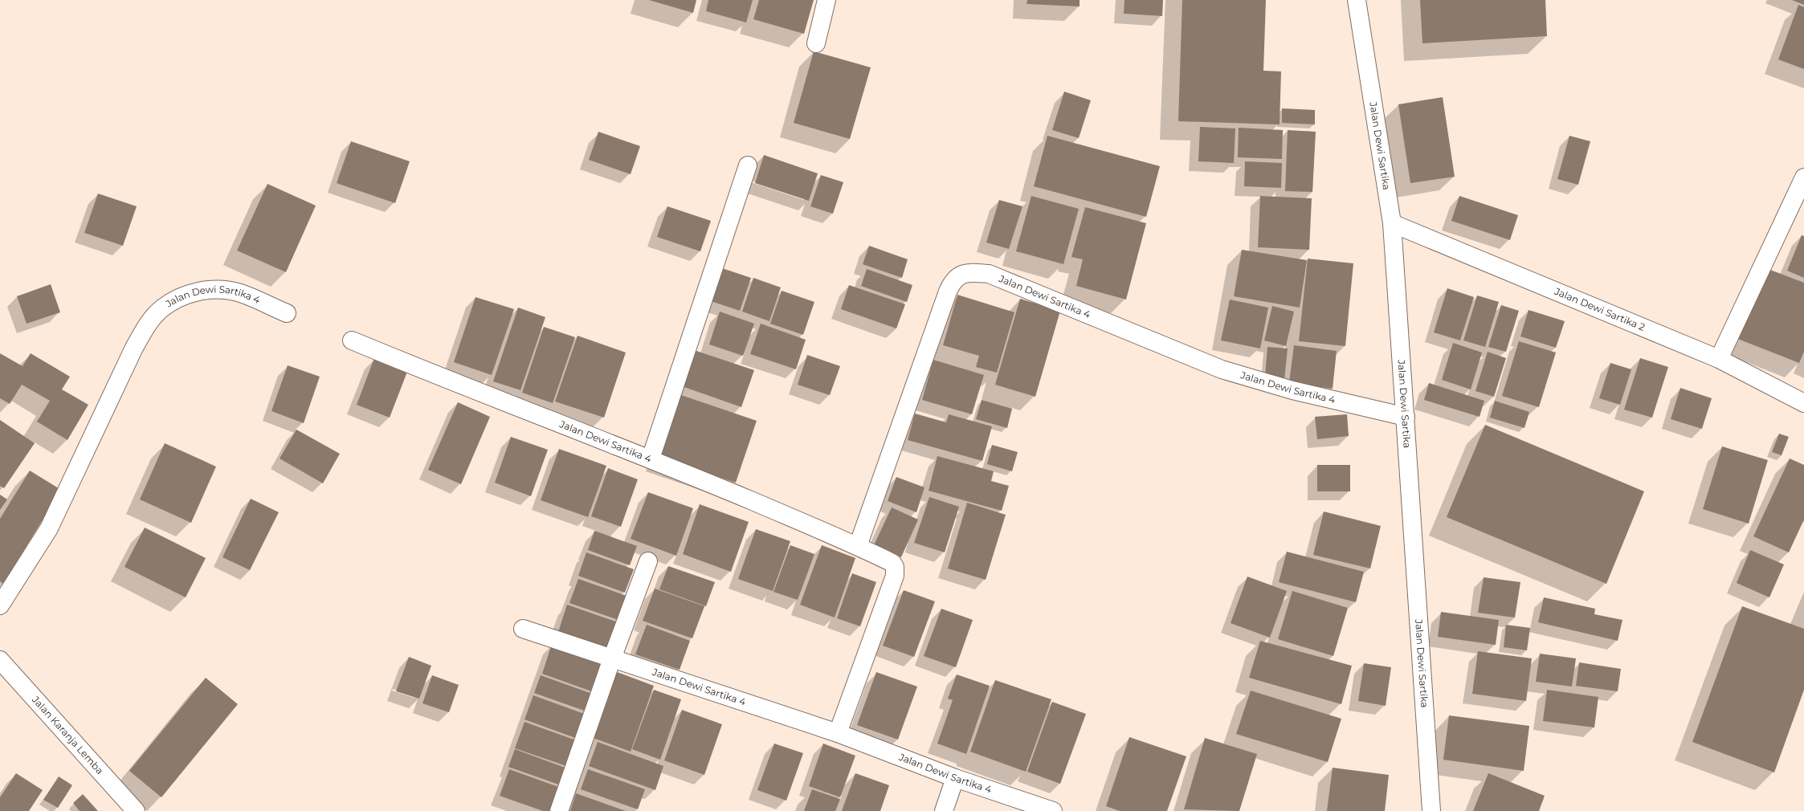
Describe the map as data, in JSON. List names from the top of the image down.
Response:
{
  "streets": {
    "street": [
      "Jalan Dewi Sartika",
      "Jalan Dewi Sartika 4",
      "Jalan Dewi Sartika 2",
      "Jalan Karanja Lemba"
    ]
  },
  "crossings": [
    ["Jalan Dewi Sartika", "Jalan Dewi Sartika 4"],
    ["Jalan Dewi Sartika", "Jalan Dewi Sartika 2"]
  ]
}
